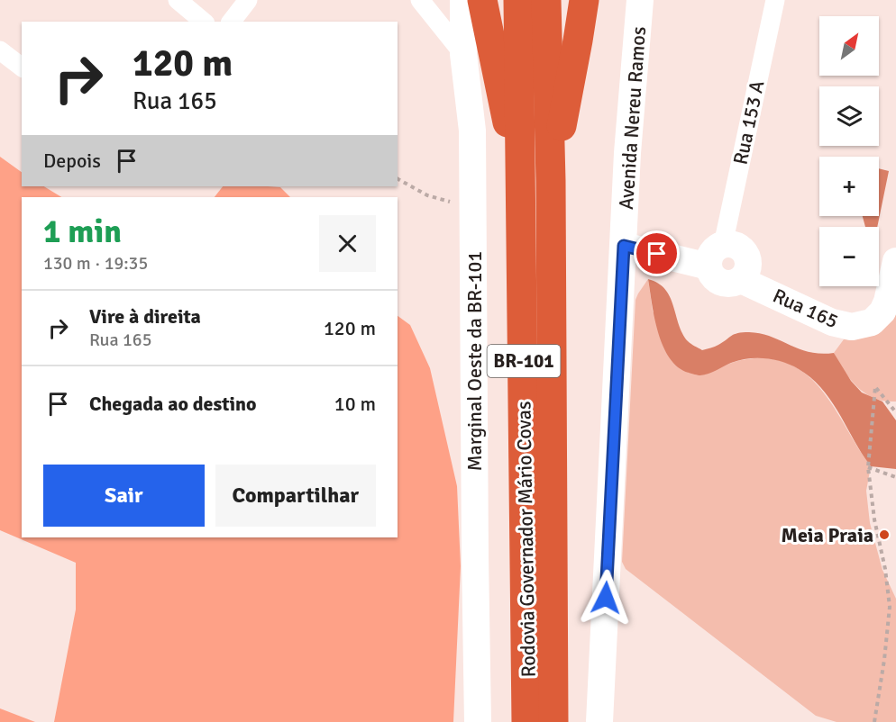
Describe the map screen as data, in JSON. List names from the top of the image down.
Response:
{
  "streets": {
    "highway": ["BR-101", "Rodovia Governador Mário Covas"],
    "main road": ["Avenida Nereu Ramos", "Rua 165", "Marginal Oeste da BR-101"],
    "street": ["Rua 153 A"]
  },
  "crossings": [
    ["Rua 153 A", "Rua 165"]
  ],
  "places": ["Meia Praia"],
  "north": "top right",
  "page": {
    "map_buttons": ["+", "−"],
    "turn": ["120 m", "Rua 165"],
    "then": "Depois",
    "heading": ["1 min", "130 m · 19:35"],
    "list": [
      {
        "name": "Vire à direita",
        "note": "Rua 165",
        "value": "120 m"
      },
      {
        "name": "Chegada ao destino",
        "value": "10 m"
      }
    ],
    "buttons": ["Sair", "Compartilhar"]
  }
}
